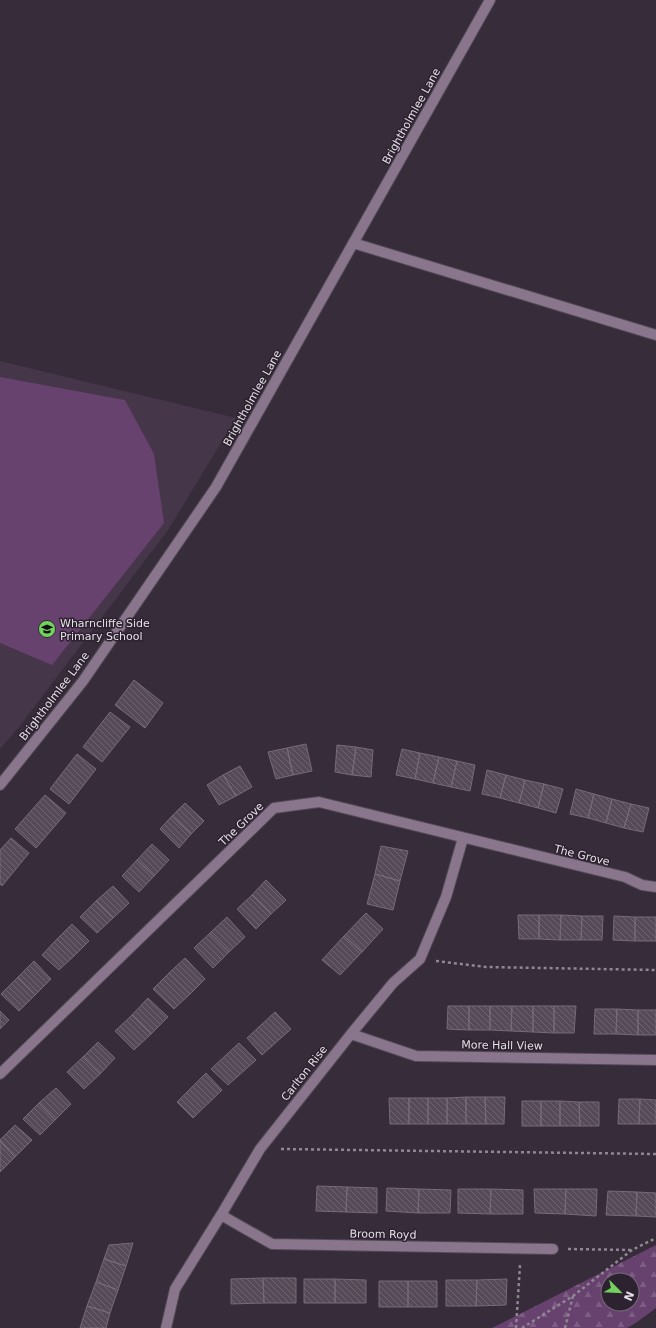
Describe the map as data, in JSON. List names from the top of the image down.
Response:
{
  "streets": {
    "street": [
      "Brightholmlee Lane",
      "The Grove",
      "More Hall View",
      "Carlton Rise",
      "Broom Royd"
    ]
  },
  "crossings": [
    ["The Grove", "Carlton Rise"],
    ["More Hall View", "Carlton Rise"],
    ["Carlton Rise", "Broom Royd"]
  ],
  "places": {
    "school or university": ["Wharncliffe Side Primary School"]
  },
  "north": "bottom right"
}
